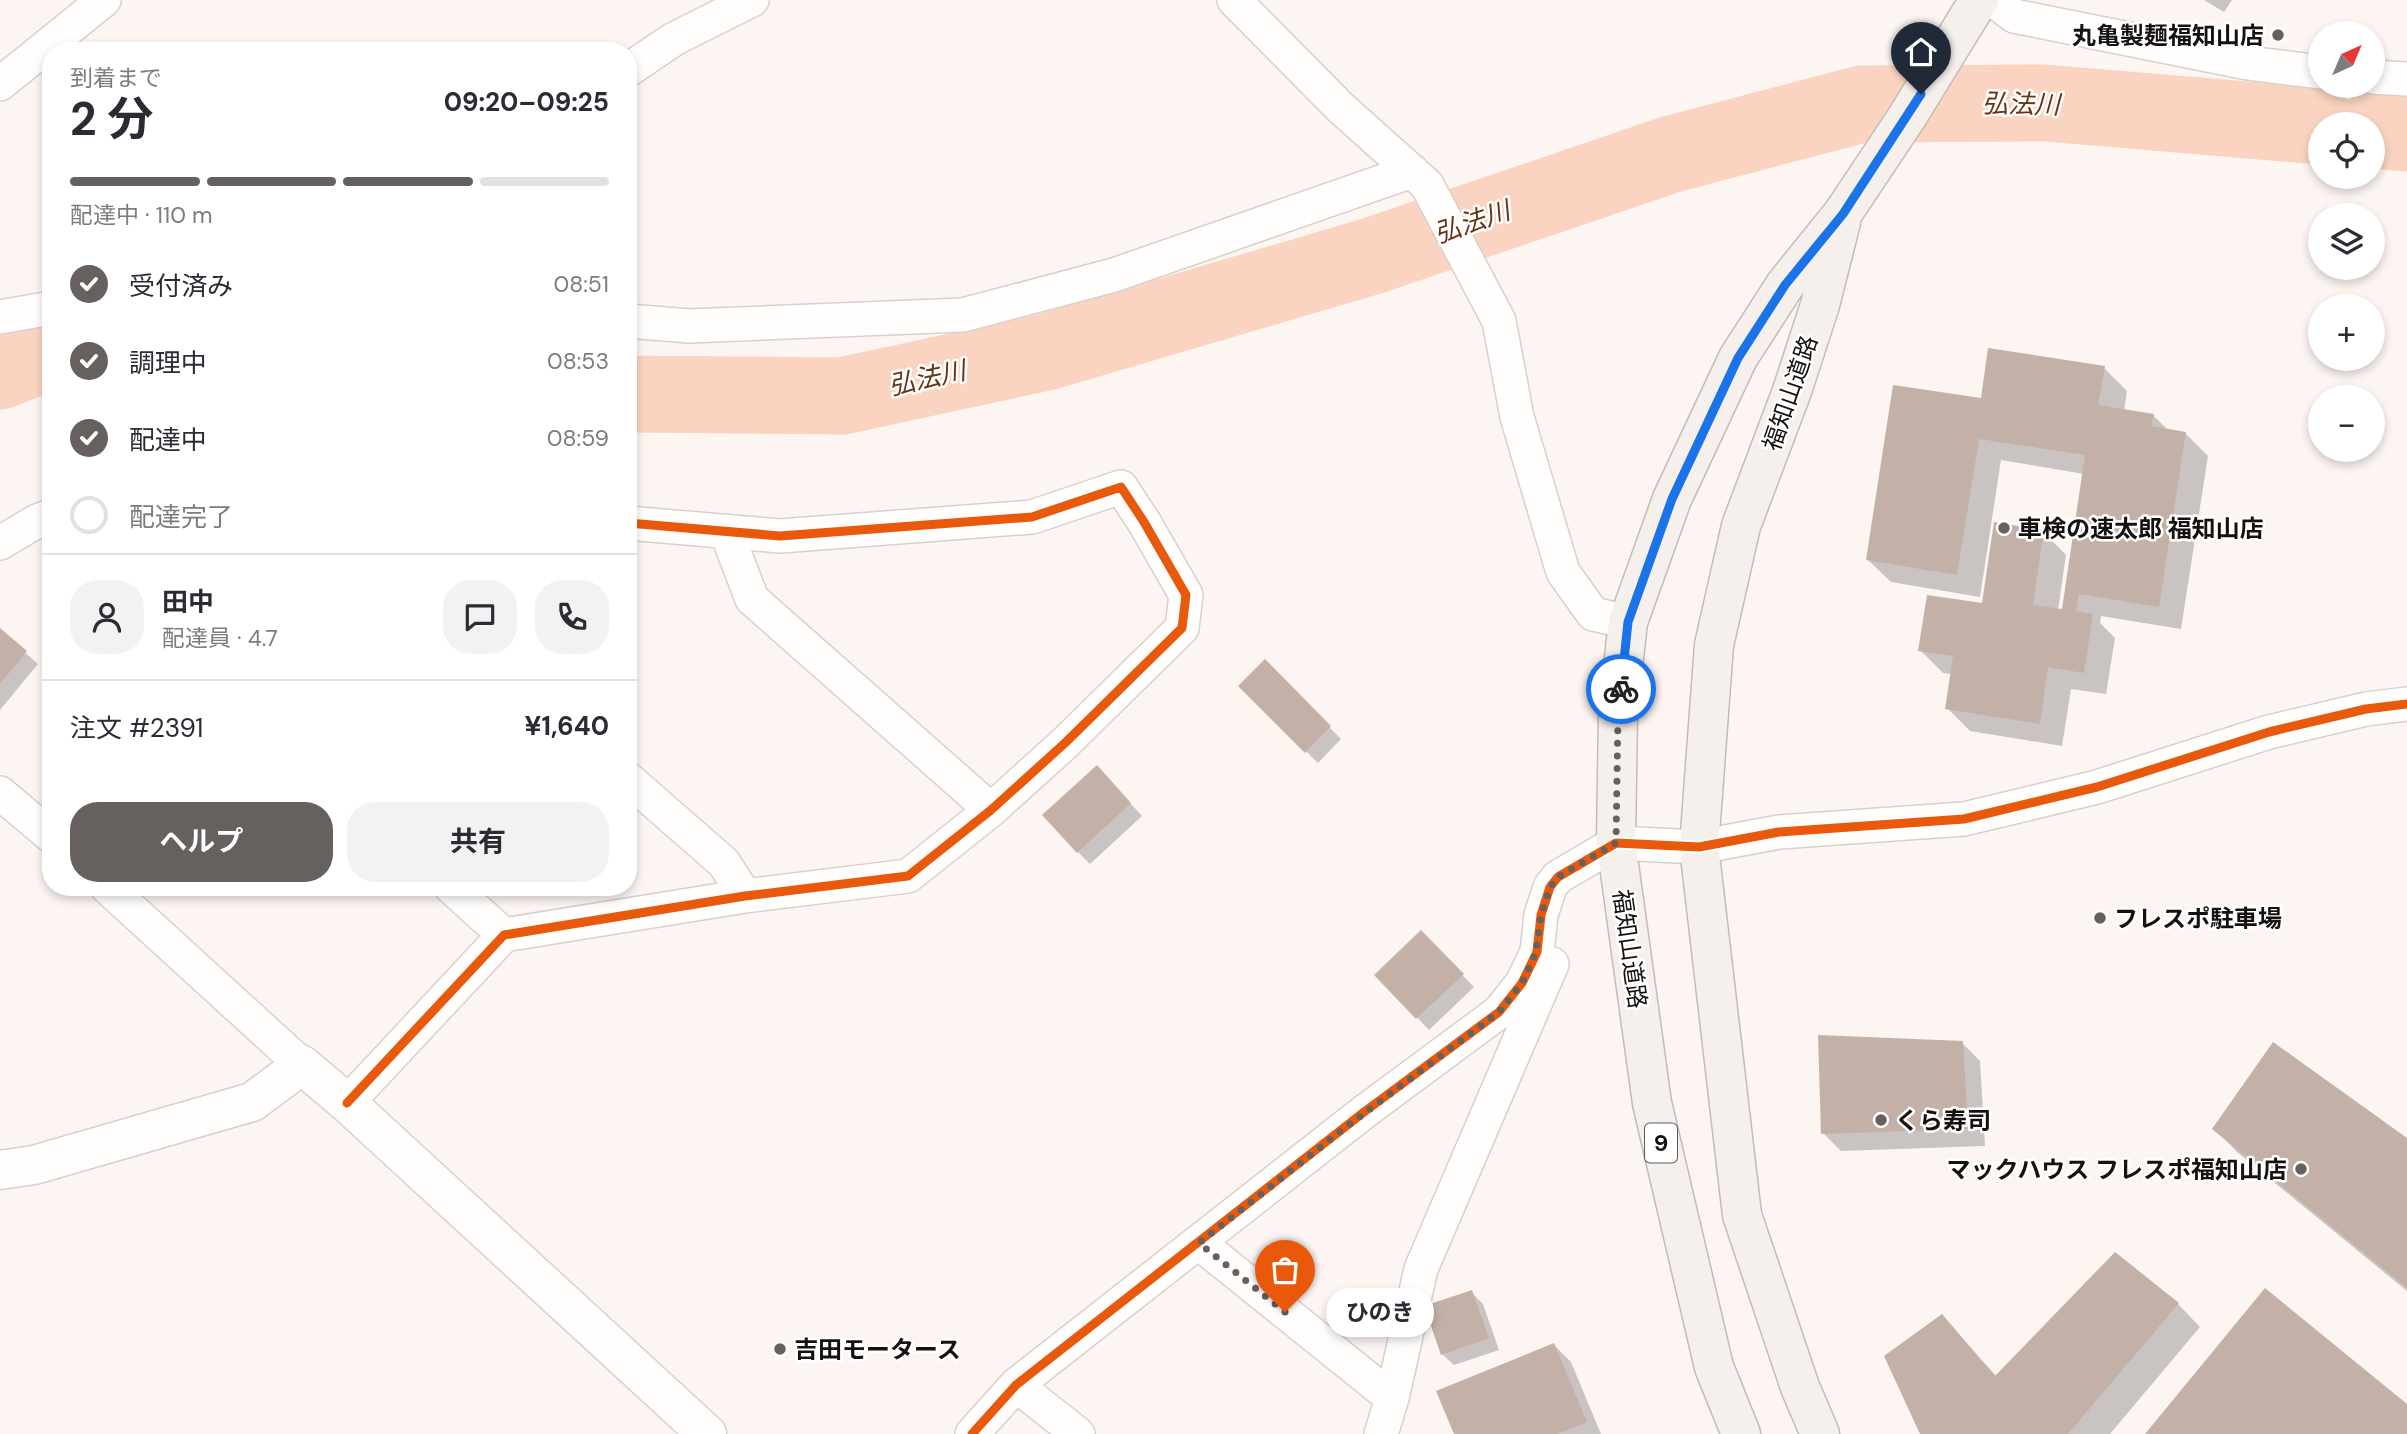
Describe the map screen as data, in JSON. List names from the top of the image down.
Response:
{
  "streets": {
    "highway": ["福知山道路", "9"]
  },
  "water": ["弘法川"],
  "places": [
    "丸亀製麺福知山店",
    "車検の速太郎 福知山店",
    "フレスポ駐車場",
    "くら寿司",
    "マックハウス フレスポ福知山店",
    "ひのき",
    "吉田モータース"
  ],
  "north": "top right",
  "page": {
    "map_buttons": ["+", "−"],
    "heading": ["2 分", "到着まで", "09:20–09:25"],
    "panel": [
      "田中",
      "配達員 · 4.7",
      "注文 #2391",
      "¥1,640"
    ],
    "bar": "配達中 · 110 m",
    "list": [
      ["受付済み", "08:51"],
      ["調理中", "08:53"],
      ["配達中", "08:59"],
      "配達完了"
    ],
    "buttons": ["ヘルプ", "共有"],
    "bubble": "ひのき"
  }
}
